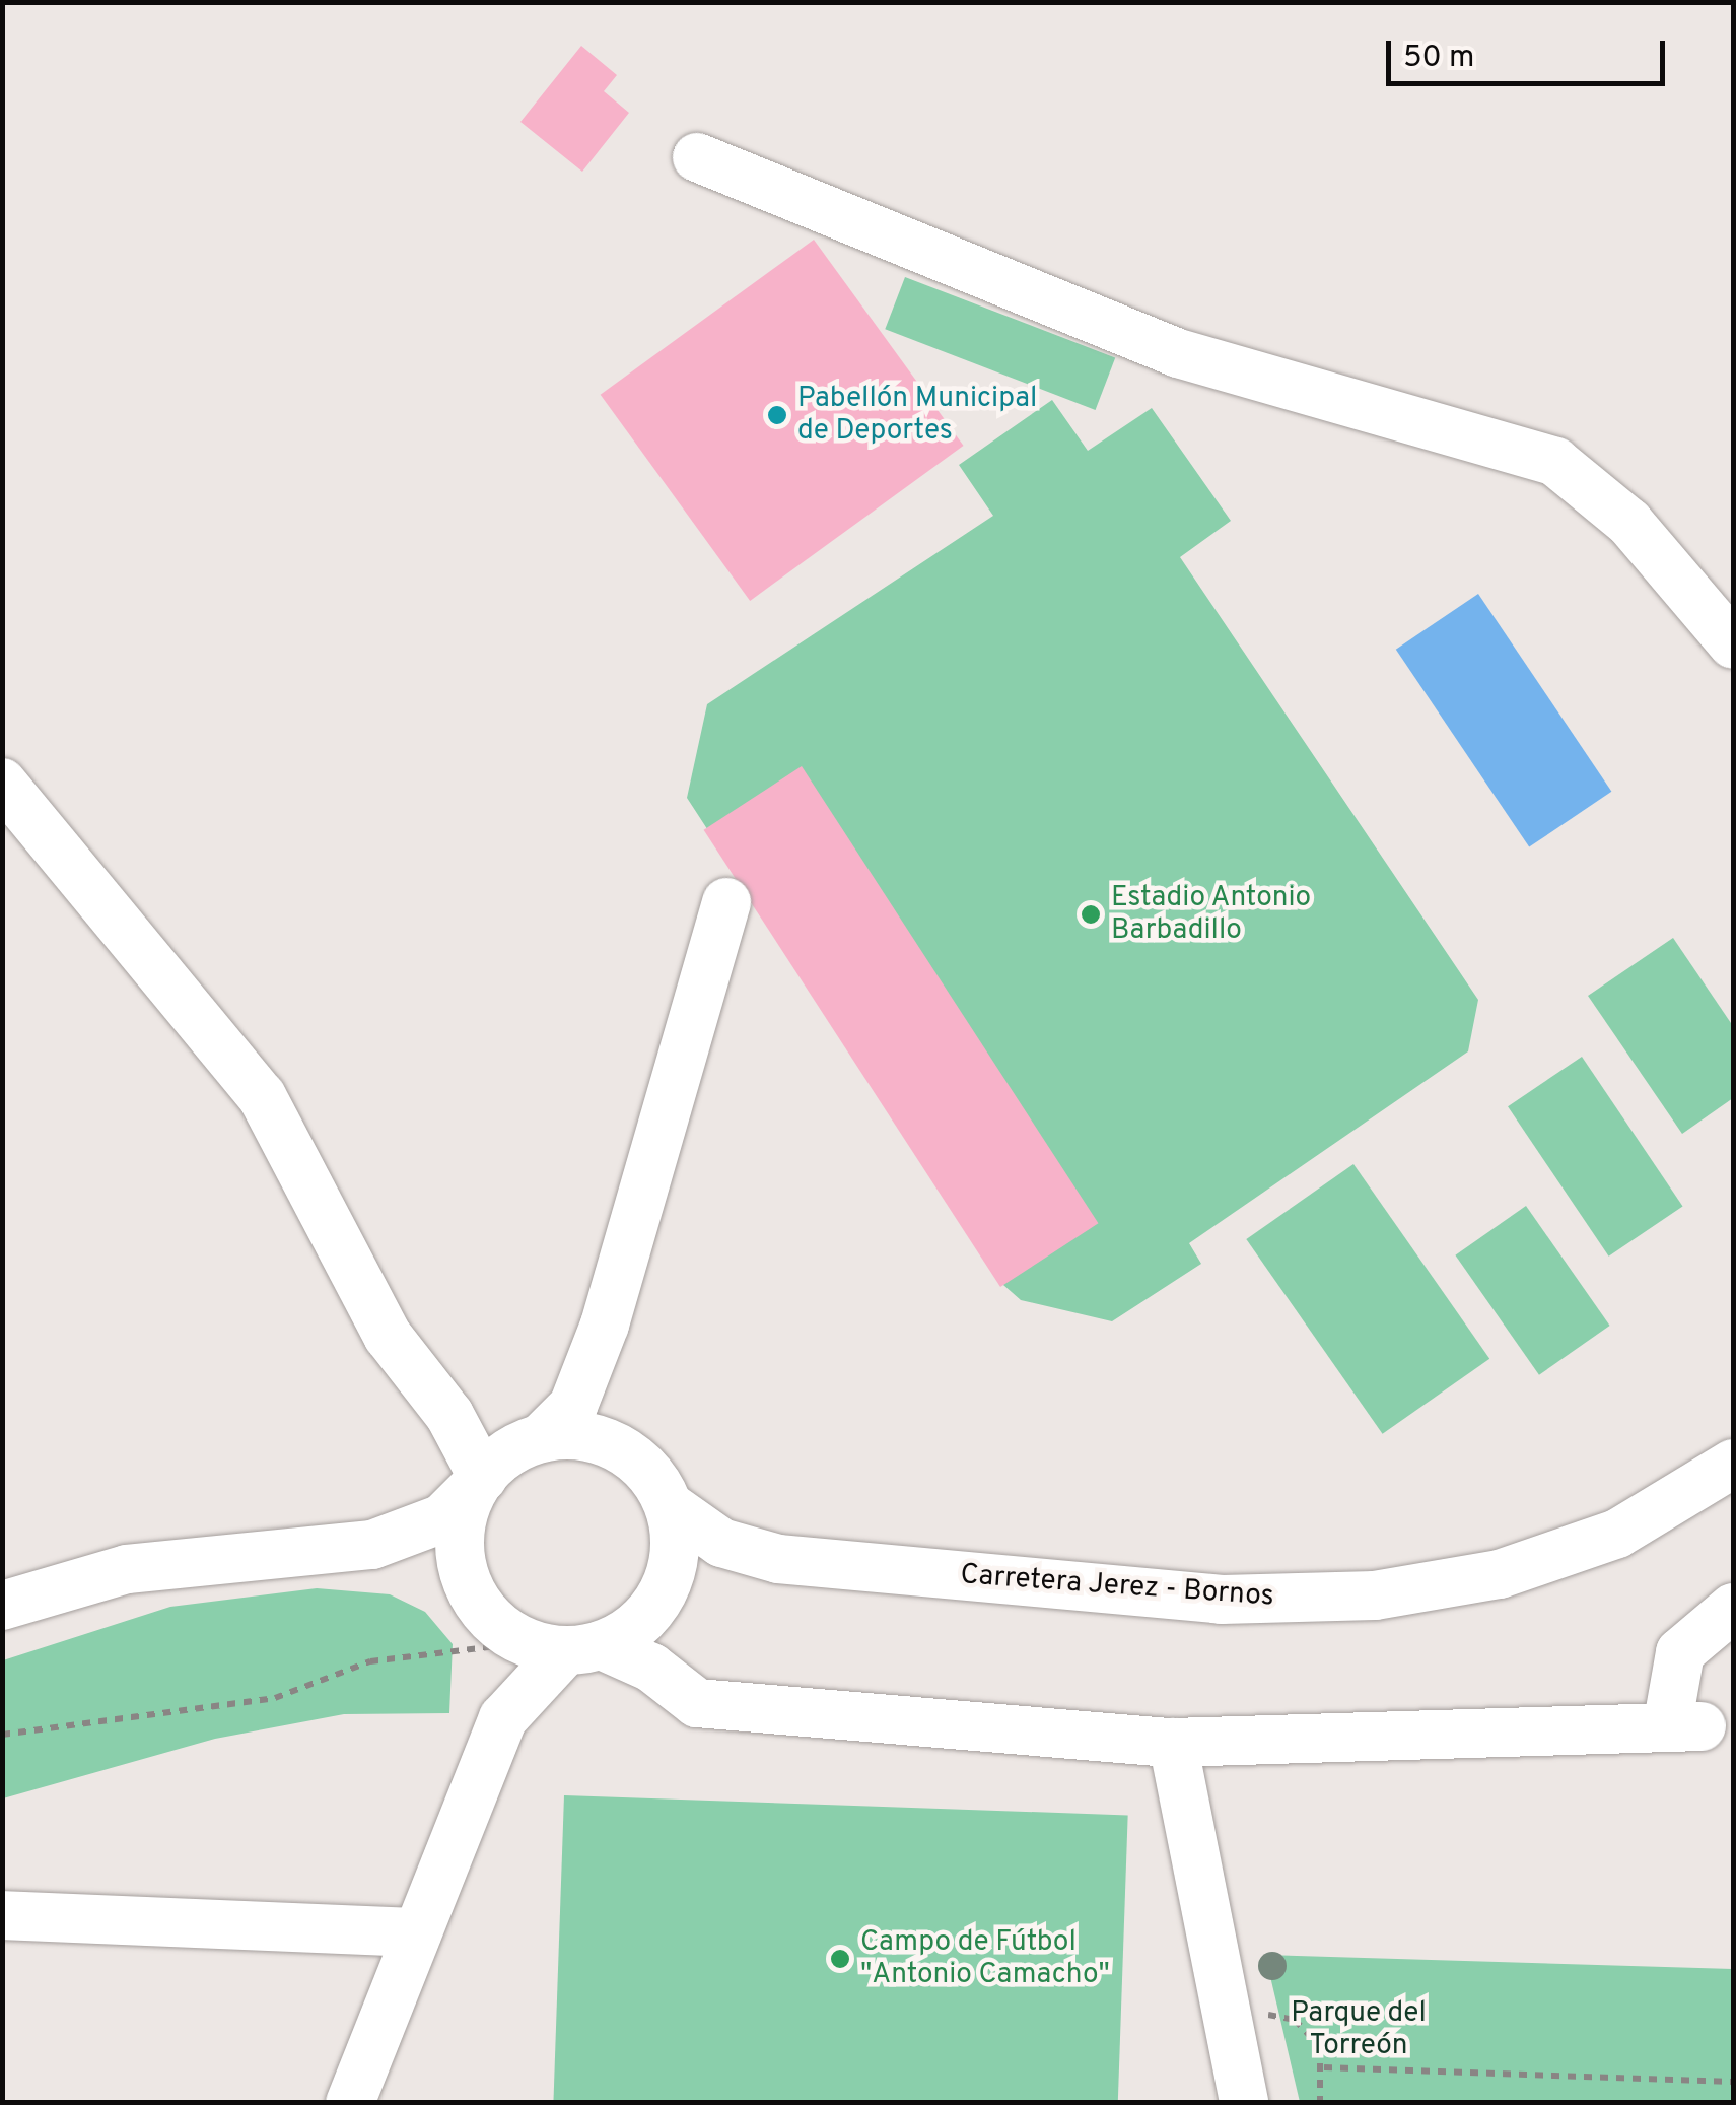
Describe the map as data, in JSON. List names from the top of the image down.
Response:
{
  "streets": {
    "street": ["Carretera Jerez - Bornos"]
  },
  "parks": ["Parque del Torreón"],
  "places": ["Pabellón Municipal de Deportes", "Estadio Antonio Barbadillo", "Campo de Fútbol \"Antonio Camacho\""],
  "scale_bar": "50 m"
}
